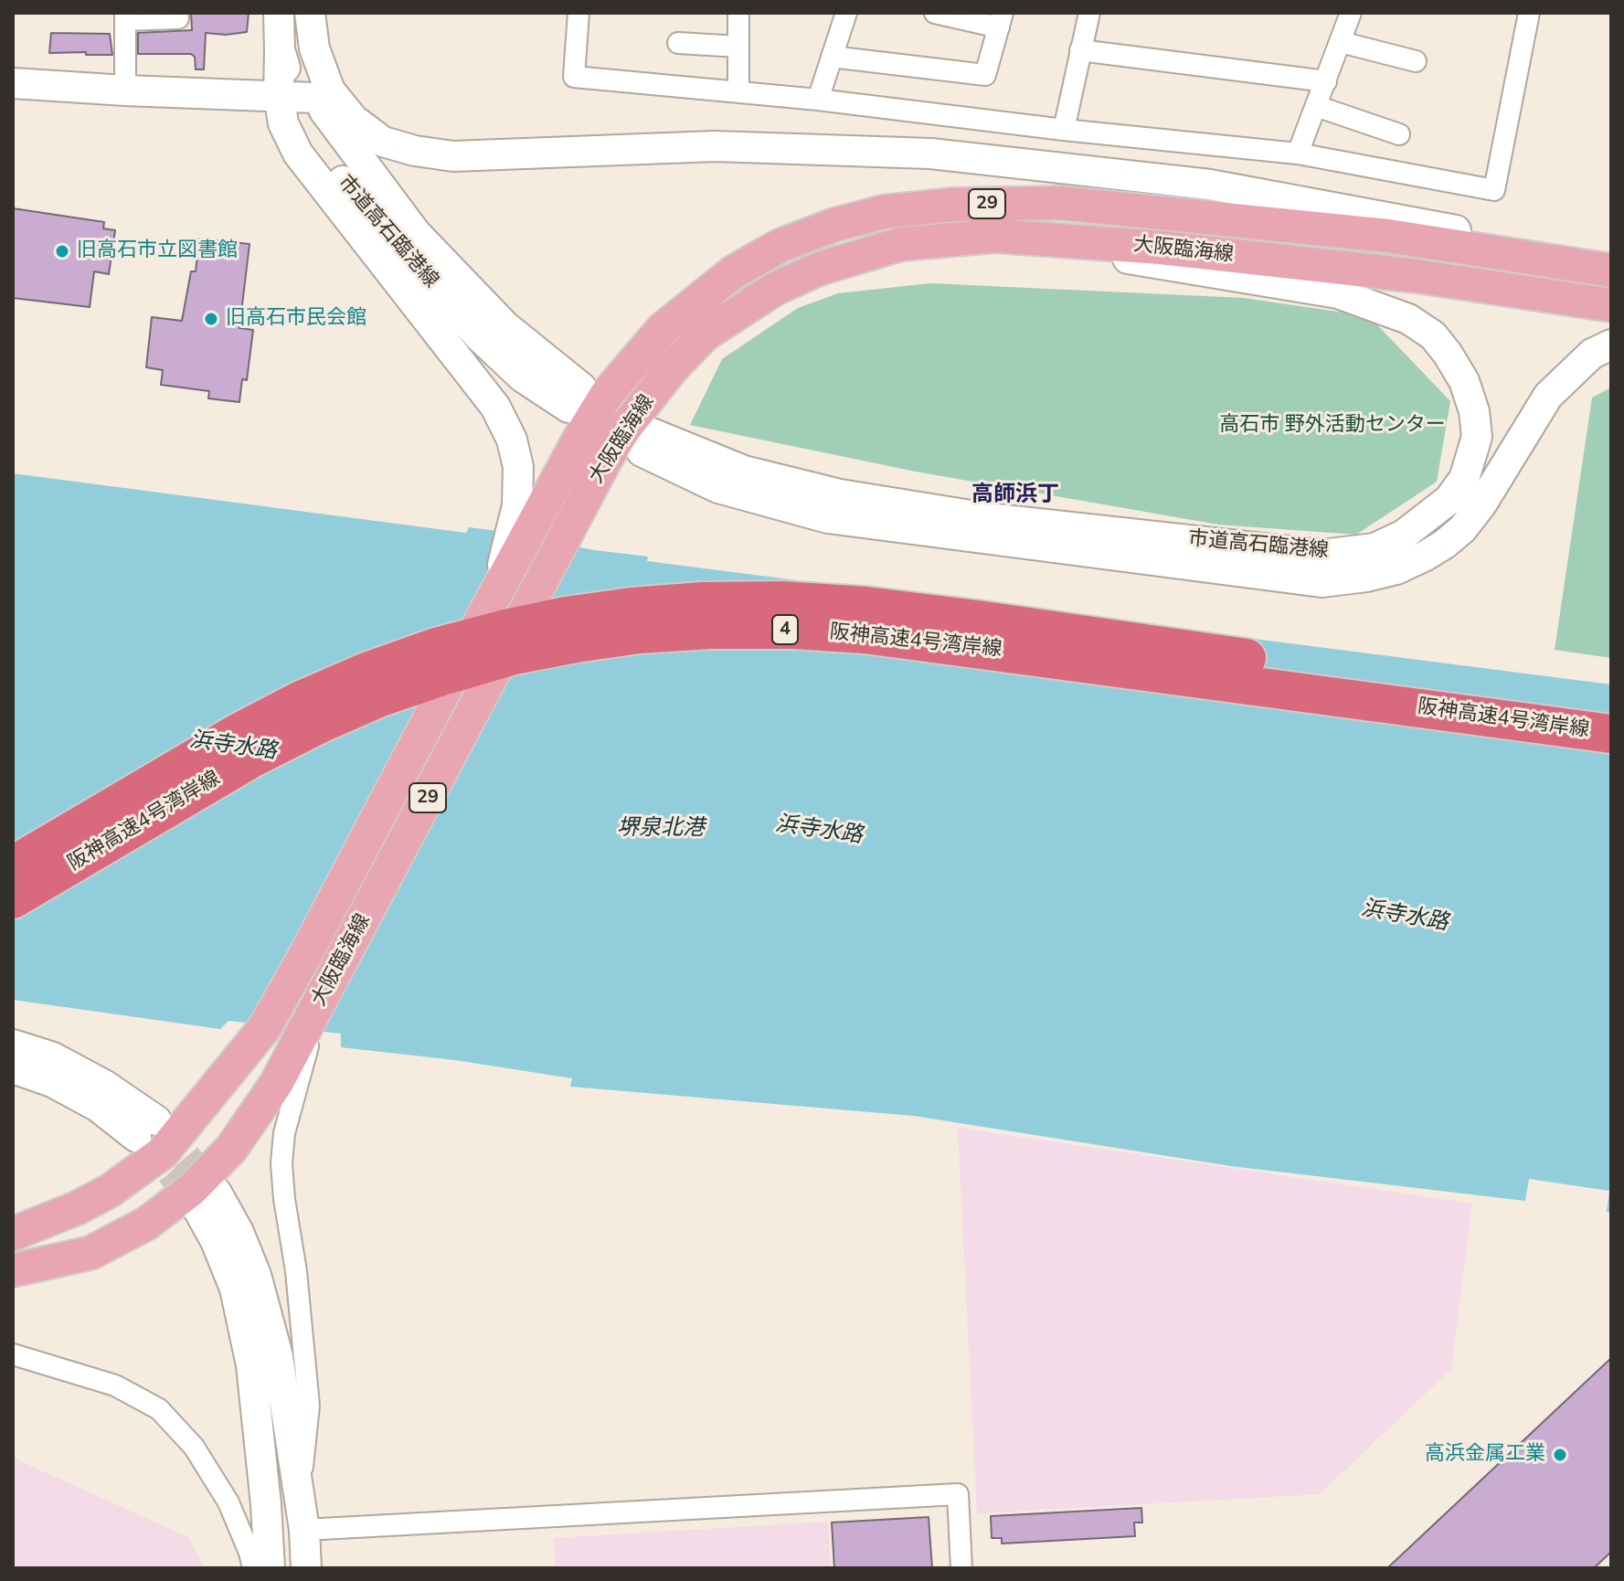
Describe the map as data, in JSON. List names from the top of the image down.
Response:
{
  "streets": {
    "highway": ["4", "阪神高速4号湾岸線"],
    "main road": ["29", "大阪臨海線"],
    "street": ["市道高石臨港線"]
  },
  "crossings": [
    ["市道高石臨港線", "大阪臨海線"]
  ],
  "districts": ["高師浜丁"],
  "water": ["浜寺水路", "堺泉北港"],
  "parks": ["高石市 野外活動センター"],
  "places": ["旧高石市立図書館", "旧高石市民会館", "高浜金属工業"]
}
